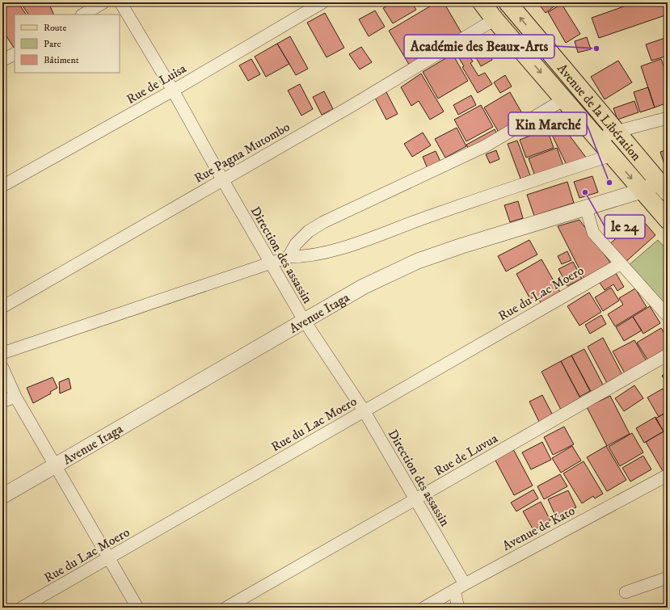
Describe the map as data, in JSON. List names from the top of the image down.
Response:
{
  "streets": {
    "main road": ["Avenue de la Libération"],
    "street": [
      "Rue de Luisa",
      "Rue Pagna Mutombo",
      "Direction des assassin",
      "Rue du Lac Moero",
      "Avenue Itaga",
      "Rue de Luvua",
      "Avenue de Kato"
    ]
  },
  "crossings": [
    ["Rue de Luisa", "Direction des assassin"],
    ["Avenue de la Libération", "Rue Pagna Mutombo"],
    ["Avenue de la Libération", "Avenue Itaga"],
    ["Rue Pagna Mutombo", "Direction des assassin"],
    ["Direction des assassin", "Rue du Lac Moero"],
    ["Direction des assassin", "Avenue Itaga"],
    ["Direction des assassin", "Rue de Luvua"],
    ["Direction des assassin", "Avenue de Kato"]
  ],
  "places": ["Académie des Beaux-Arts", "Kin Marché", "le 24"],
  "legend": ["Route", "Parc", "Bâtiment"]
}
